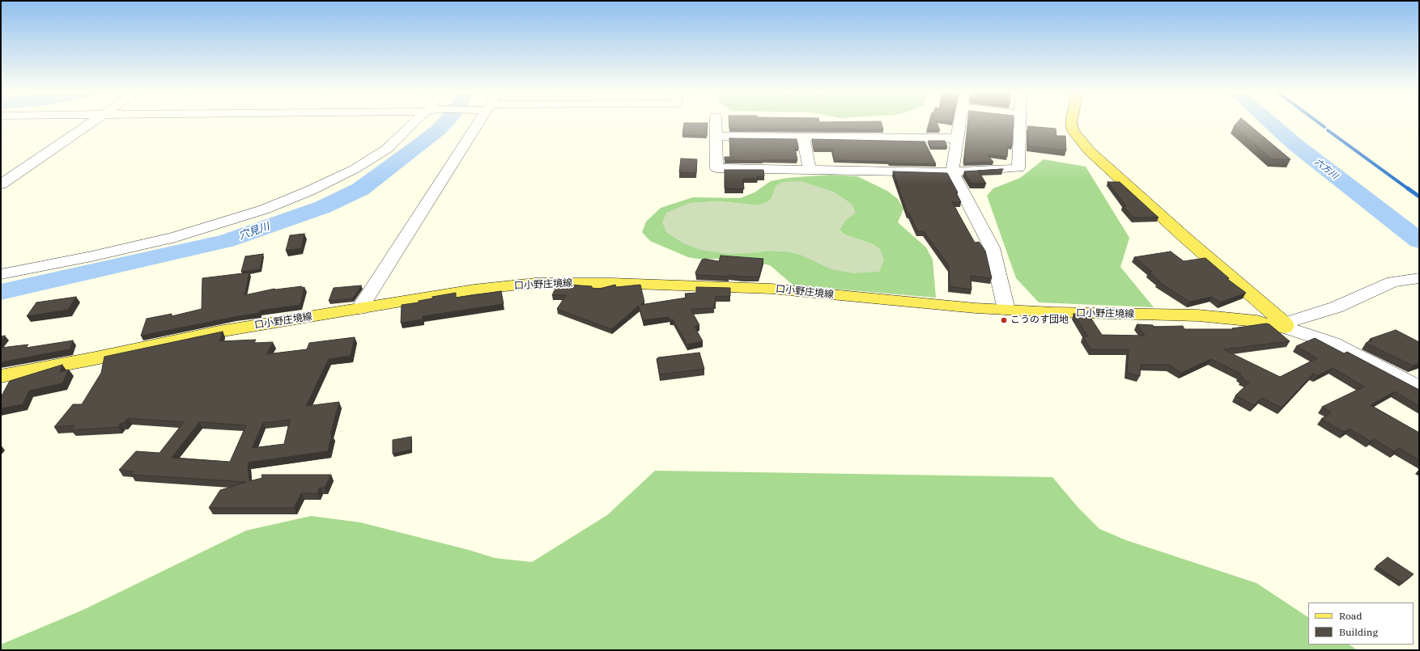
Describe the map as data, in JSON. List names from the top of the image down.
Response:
{
  "streets": {
    "main road": ["口小野庄境線"]
  },
  "water": ["六方川", "穴見川"],
  "places": ["こうのす団地"],
  "legend": ["Road", "Building"]
}
